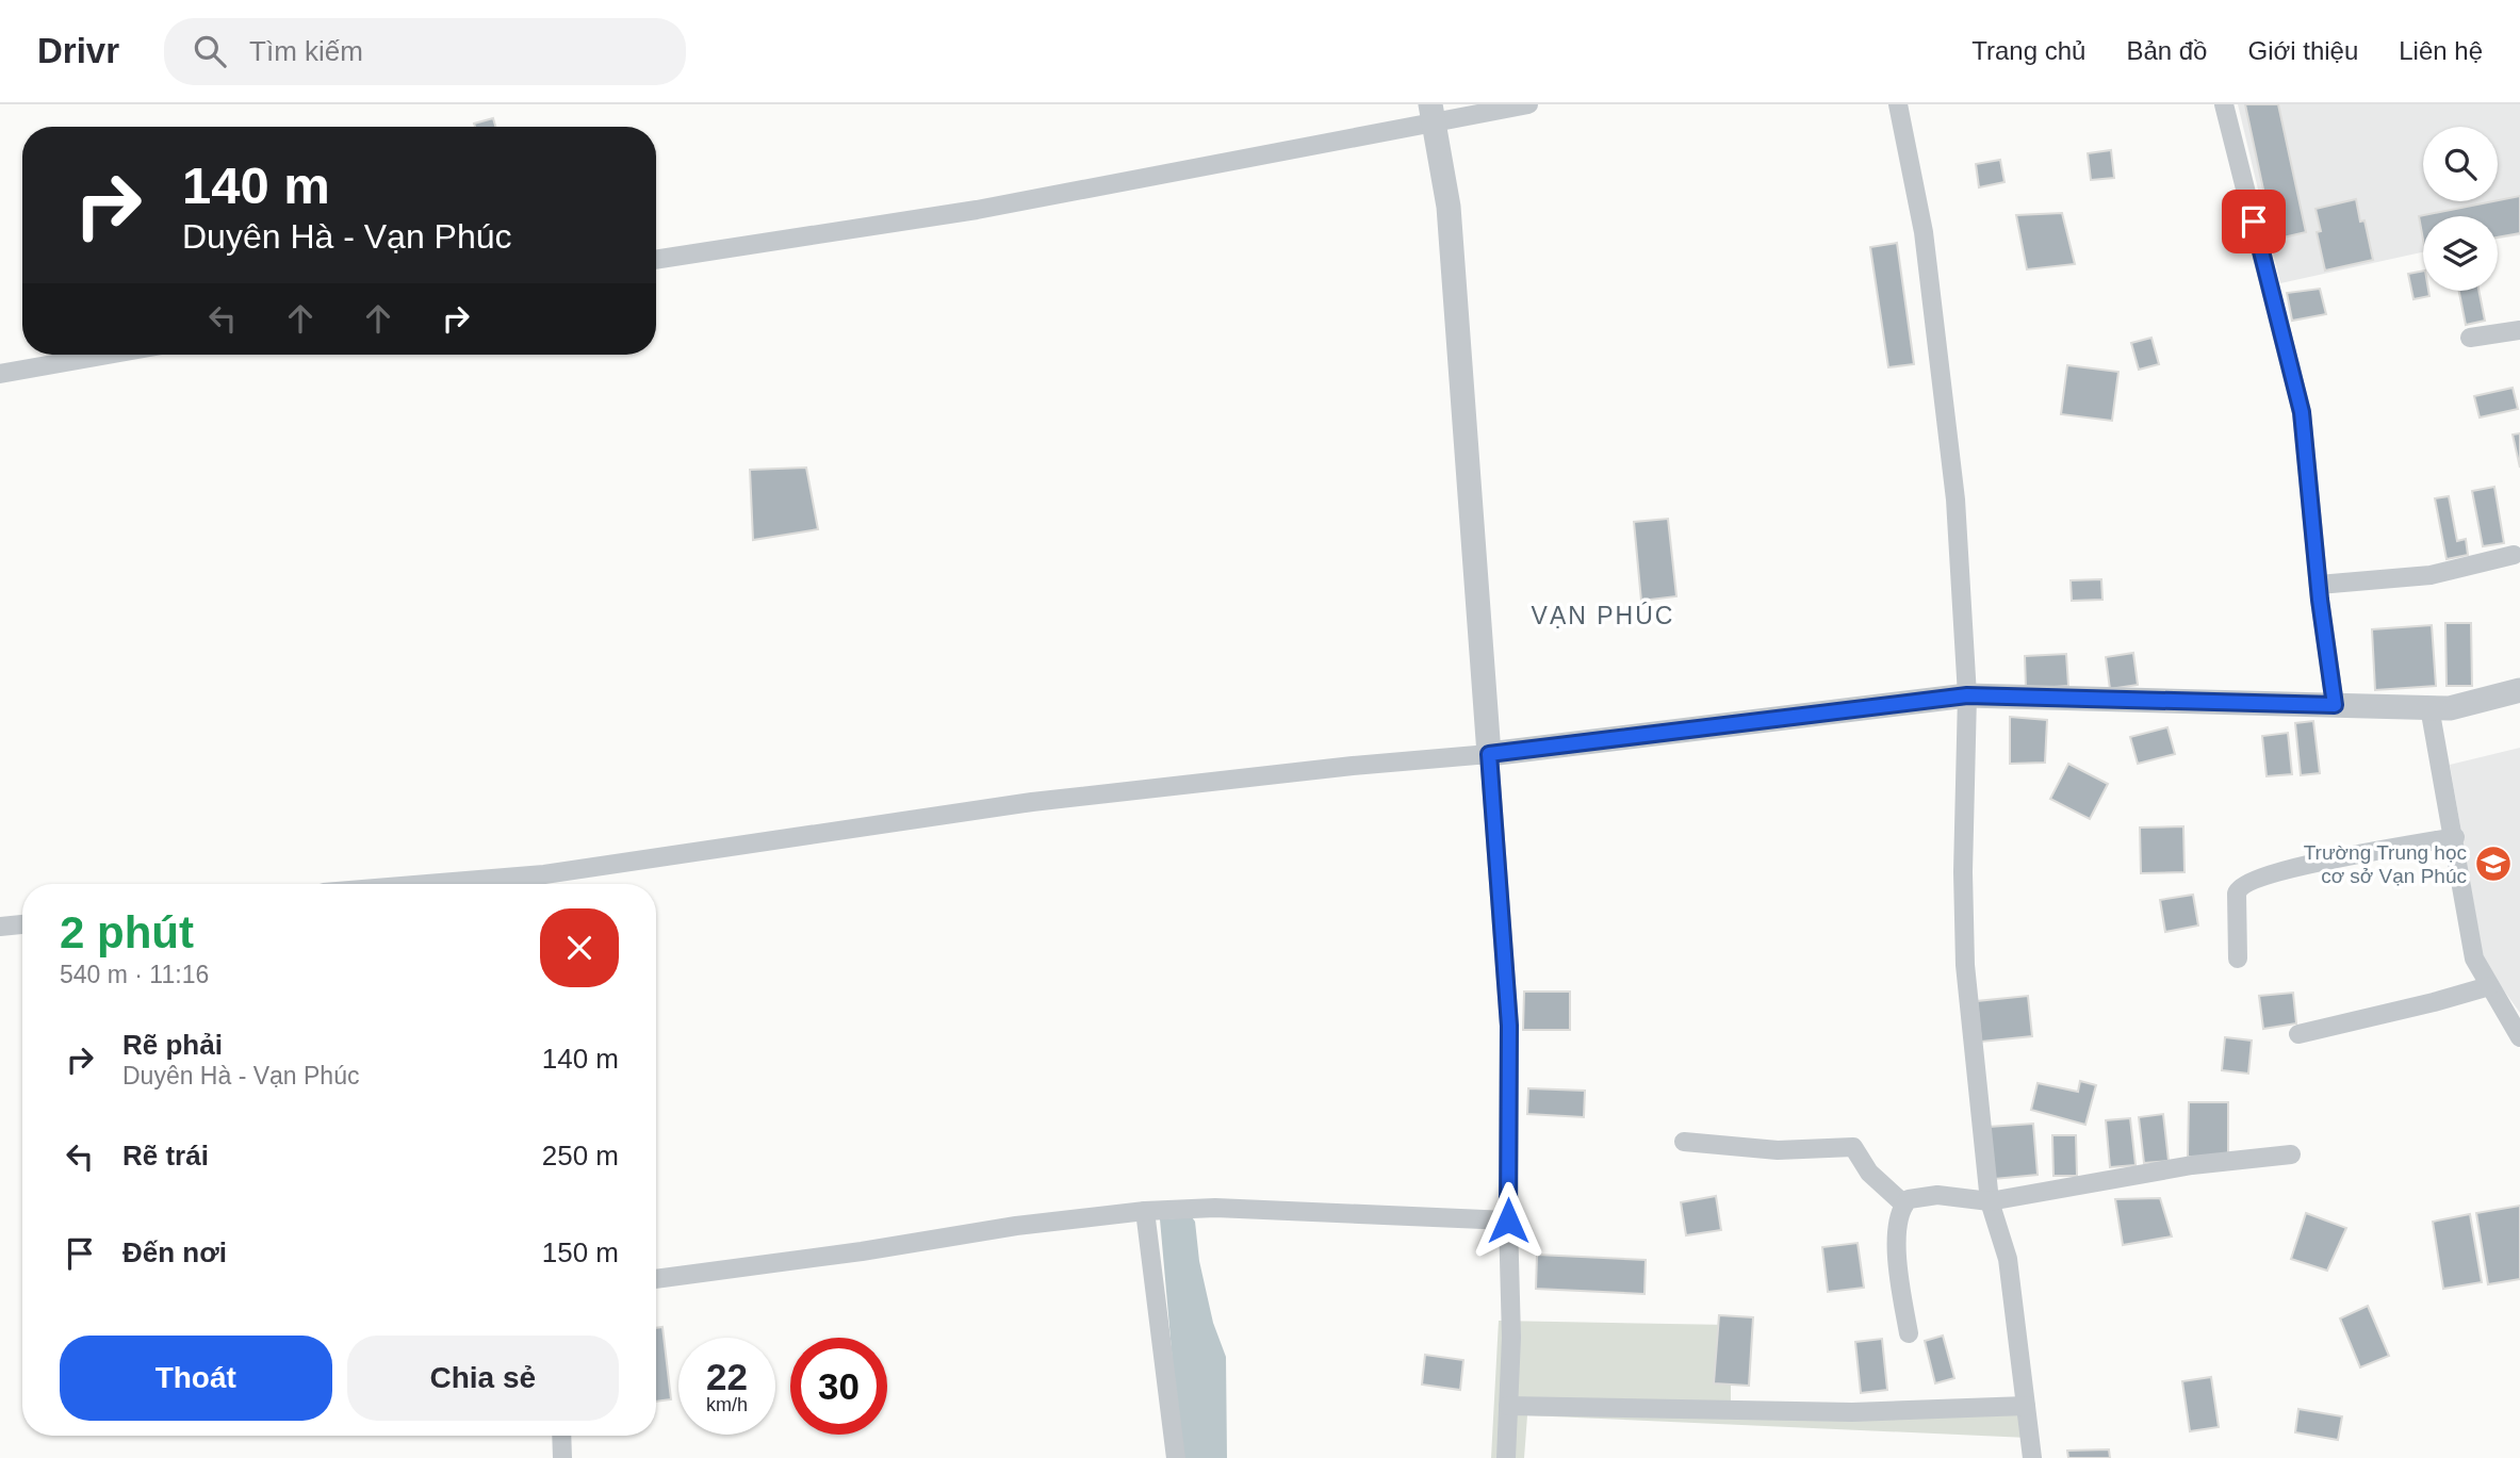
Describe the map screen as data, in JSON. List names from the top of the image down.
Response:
{
  "districts": ["VẠN PHÚC"],
  "places": {
    "school or university": ["Trường Trung học cơ sở Vạn Phúc"]
  },
  "page": {
    "header": "Drivr",
    "search": "Tìm kiếm",
    "nav": [
      "Trang chủ",
      "Bản đồ",
      "Giới thiệu",
      "Liên hệ"
    ],
    "turn": ["140 m", "Duyên Hà - Vạn Phúc"],
    "heading": ["2 phút", "540 m · 11:16"],
    "list": [
      {
        "name": "Rẽ phải",
        "note": "Duyên Hà - Vạn Phúc",
        "value": "140 m"
      },
      {
        "name": "Rẽ trái",
        "value": "250 m"
      },
      {
        "name": "Đến nơi",
        "value": "150 m"
      }
    ],
    "buttons": ["Thoát", "Chia sẻ"],
    "speed": "22 km/h",
    "limit": "30"
  }
}
